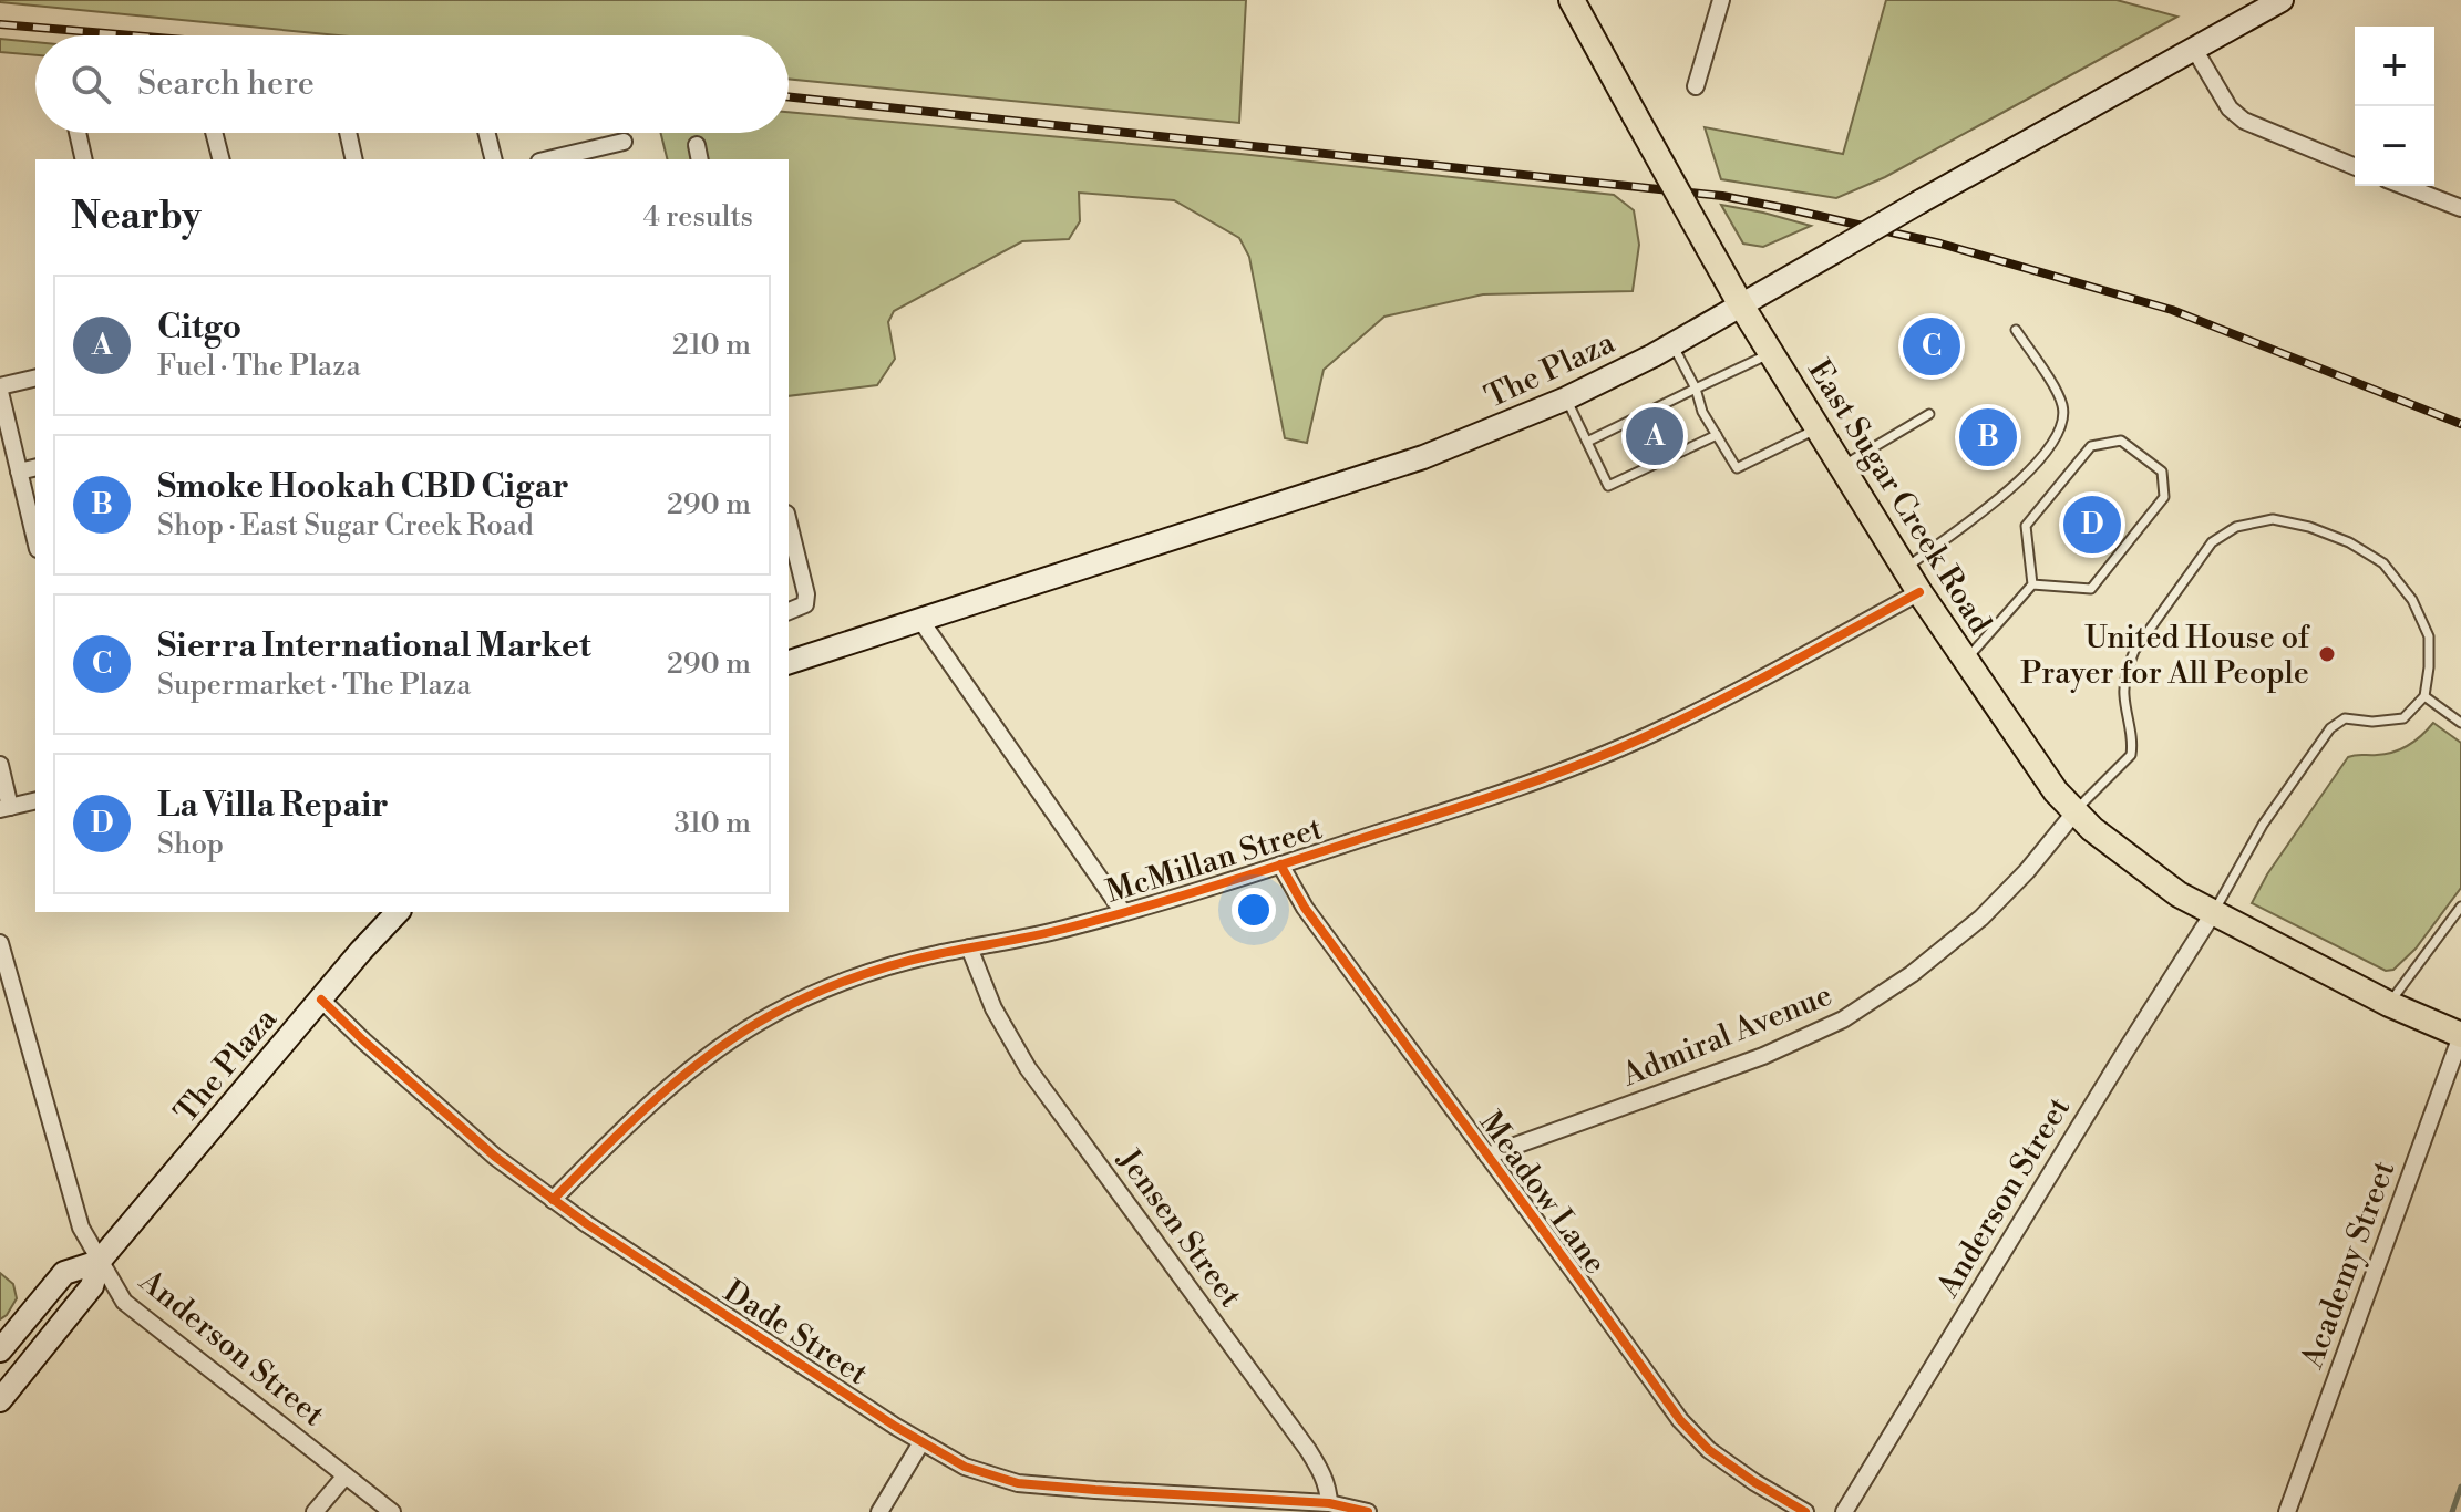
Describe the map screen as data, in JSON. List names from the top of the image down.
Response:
{
  "streets": {
    "main road": ["The Plaza", "East Sugar Creek Road"],
    "street": [
      "McMillan Street",
      "Admiral Avenue",
      "Meadow Lane",
      "Anderson Street",
      "Jensen Street",
      "Academy Street",
      "Dade Street"
    ]
  },
  "crossings": [
    ["The Plaza", "East Sugar Creek Road"],
    ["The Plaza", "Anderson Street"],
    ["The Plaza", "Dade Street"],
    ["East Sugar Creek Road", "McMillan Street"],
    ["East Sugar Creek Road", "Admiral Avenue"],
    ["East Sugar Creek Road", "Anderson Street"],
    ["East Sugar Creek Road", "Academy Street"],
    ["McMillan Street", "Meadow Lane"],
    ["McMillan Street", "Jensen Street"],
    ["McMillan Street", "Dade Street"],
    ["Admiral Avenue", "Meadow Lane"],
    ["Jensen Street", "Dade Street"]
  ],
  "places": ["United House of Prayer for All People"],
  "page": {
    "map_buttons": ["+", "−"],
    "search": "Search here",
    "heading": ["Nearby", "4 results"],
    "list": [
      {
        "mark": "A",
        "name": "Citgo",
        "note": "Fuel · The Plaza",
        "value": "210 m"
      },
      {
        "mark": "B",
        "name": "Smoke Hookah CBD Cigar",
        "note": "Shop · East Sugar Creek Road",
        "value": "290 m"
      },
      {
        "mark": "C",
        "name": "Sierra International Market",
        "note": "Supermarket · The Plaza",
        "value": "290 m"
      },
      {
        "mark": "D",
        "name": "La Villa Repair",
        "note": "Shop",
        "value": "310 m"
      }
    ],
    "pins": [
      "C",
      "A",
      "B",
      "D"
    ]
  }
}
